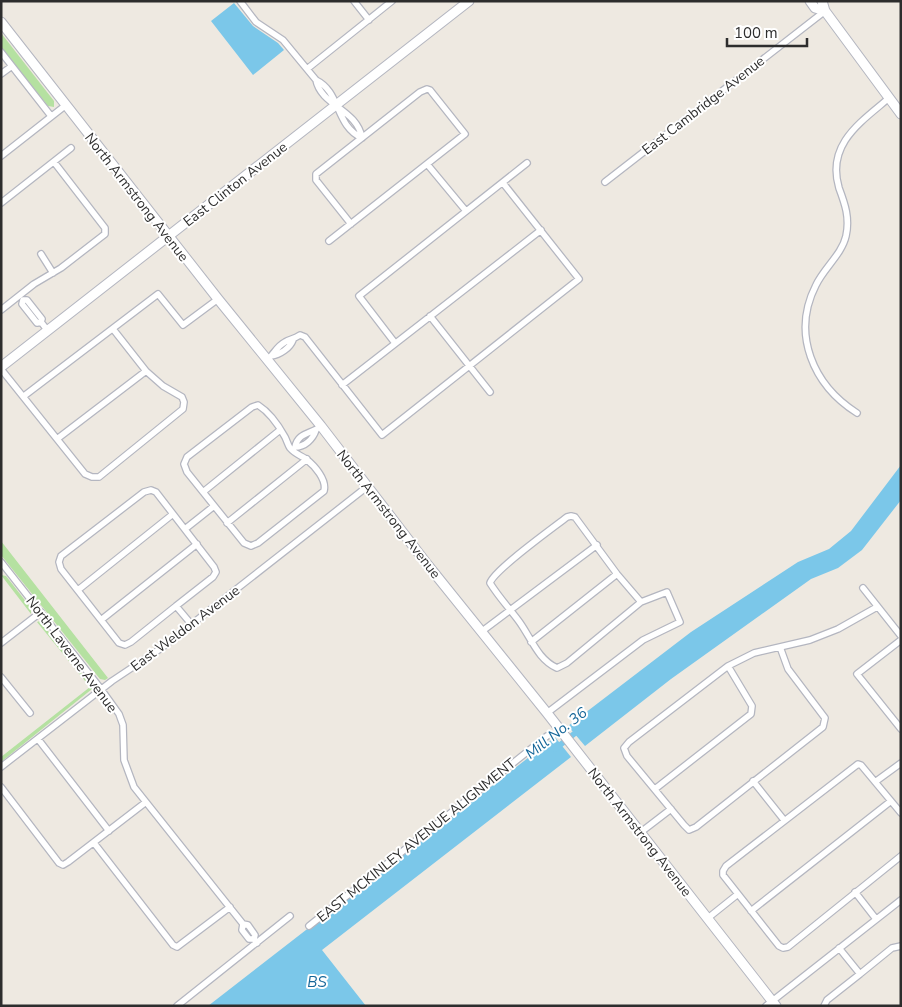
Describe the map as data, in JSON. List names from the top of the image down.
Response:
{
  "streets": {
    "street": [
      "East Cambridge Avenue",
      "East Clinton Avenue",
      "North Armstrong Avenue",
      "East Weldon Avenue",
      "North Laverne Avenue",
      "EAST MCKINLEY AVENUE ALIGNMENT"
    ]
  },
  "crossings": [
    ["East Clinton Avenue", "North Armstrong Avenue"],
    ["North Armstrong Avenue", "East Weldon Avenue"],
    ["East Weldon Avenue", "North Laverne Avenue"]
  ],
  "water": ["Mill No. 36", "BS"],
  "scale_bar": "100 m"
}
